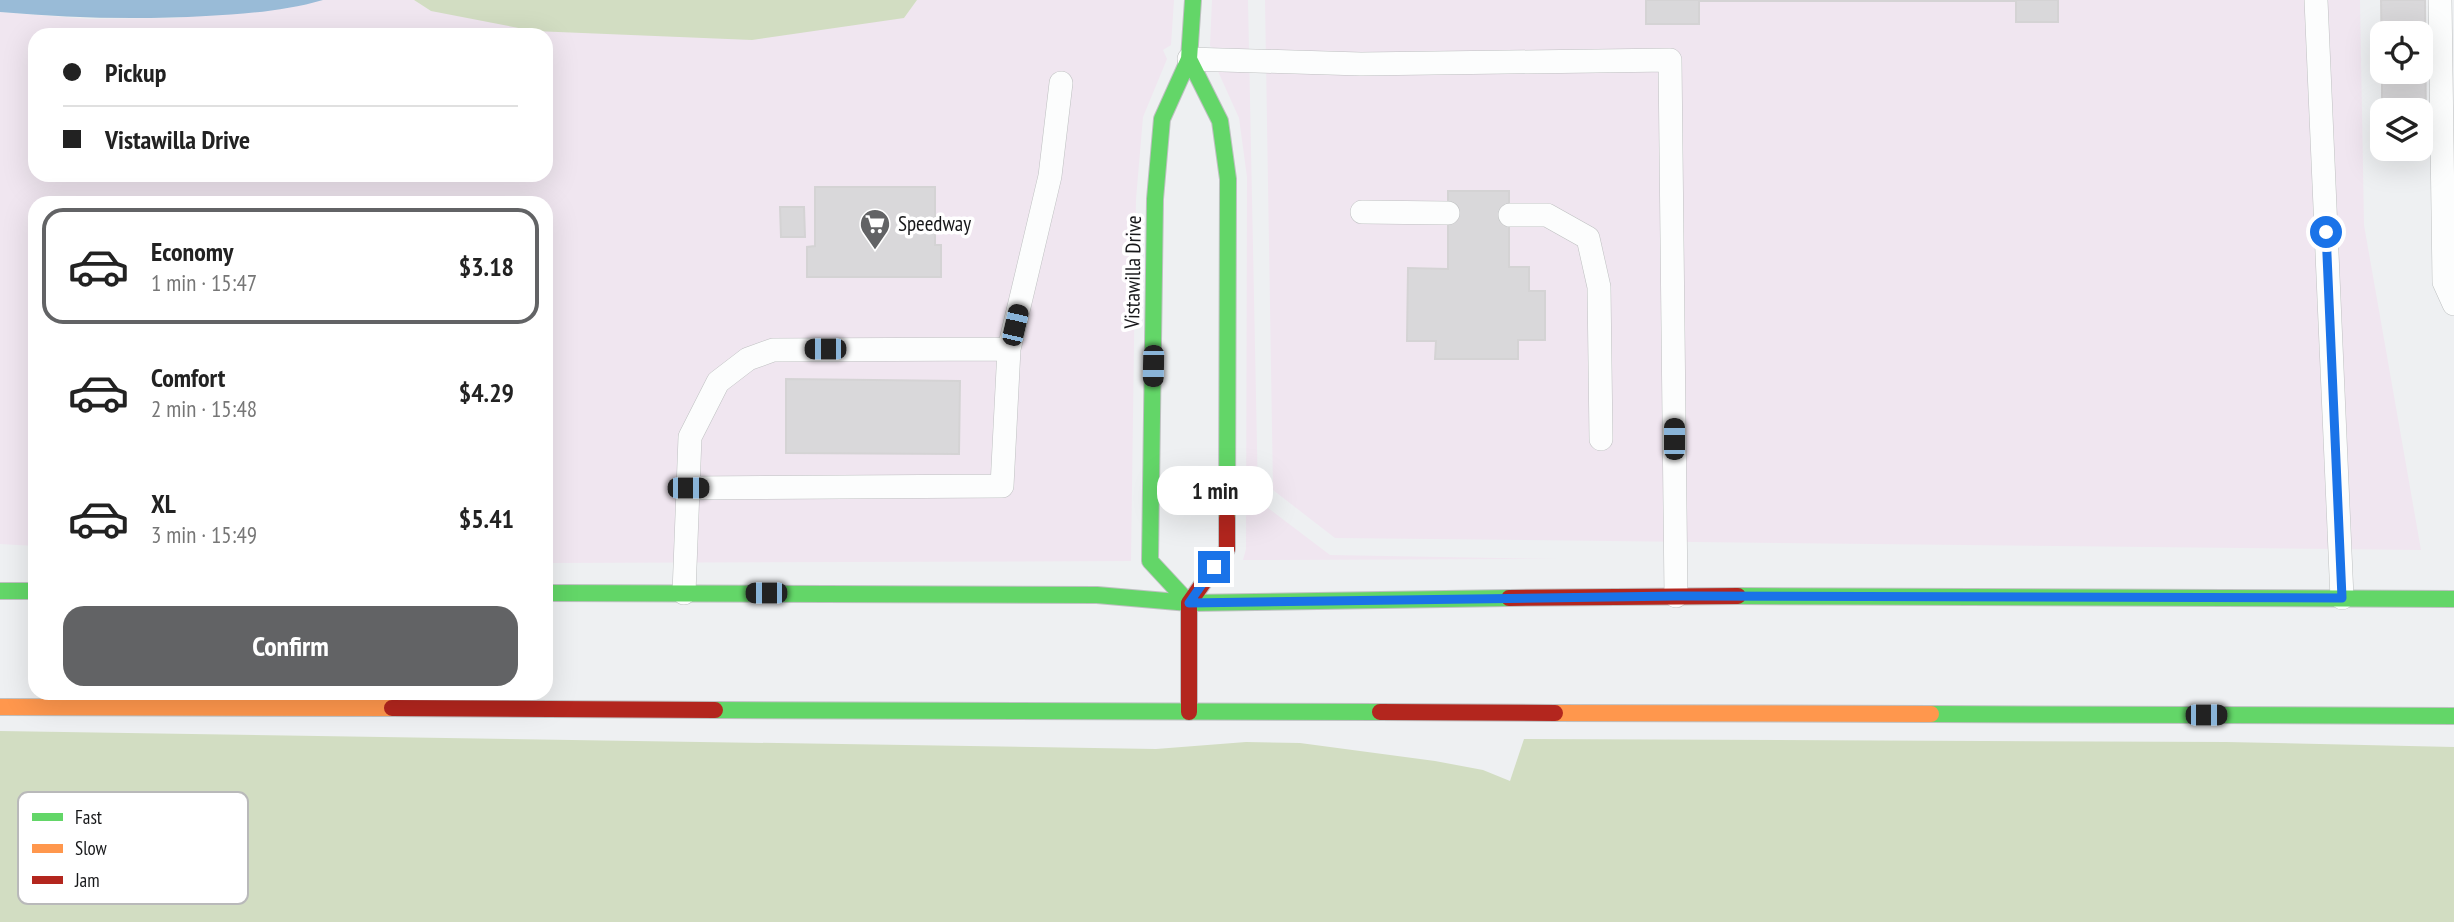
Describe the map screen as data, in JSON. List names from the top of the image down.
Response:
{
  "streets": {
    "main road": ["Vistawilla Drive"]
  },
  "places": {
    "supermarket": ["Speedway"]
  },
  "legend": ["Fast", "Slow", "Jam"],
  "page": {
    "banner": ["Pickup", "Vistawilla Drive"],
    "list": [
      {
        "name": "Economy",
        "note": "1 min · 15:47",
        "value": "$3.18"
      },
      {
        "name": "Comfort",
        "note": "2 min · 15:48",
        "value": "$4.29"
      },
      {
        "name": "XL",
        "note": "3 min · 15:49",
        "value": "$5.41"
      }
    ],
    "bubble": "1 min",
    "buttons": "Confirm"
  }
}
